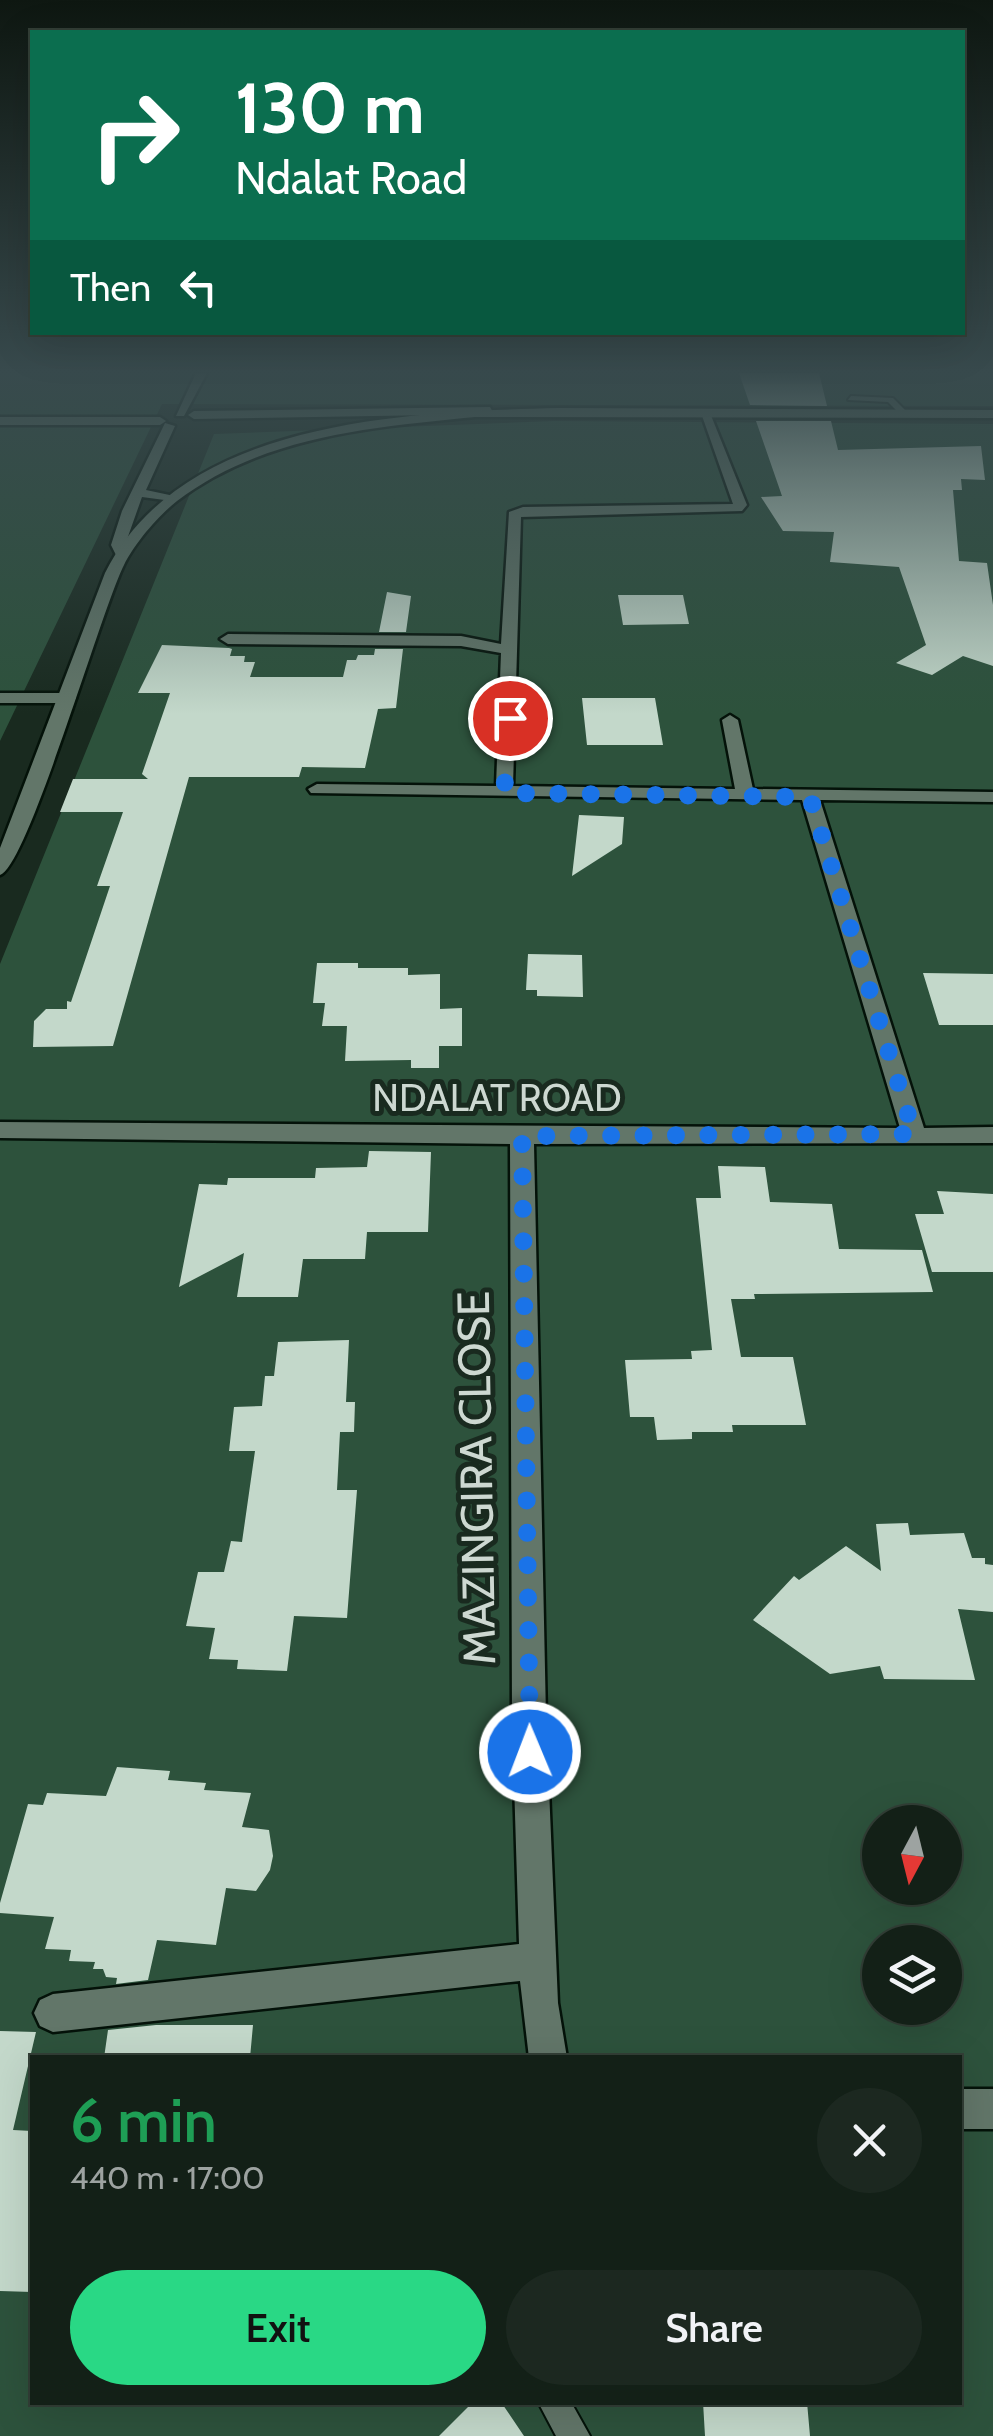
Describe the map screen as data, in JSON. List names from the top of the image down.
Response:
{
  "streets": {
    "street": ["NDALAT ROAD", "MAZINGIRA CLOSE"]
  },
  "crossings": [
    ["NDALAT ROAD", "MAZINGIRA CLOSE"]
  ],
  "north": "bottom",
  "page": {
    "turn": ["130 m", "Ndalat Road"],
    "then": "Then",
    "heading": ["6 min", "440 m · 17:00"],
    "buttons": ["Exit", "Share"]
  }
}
